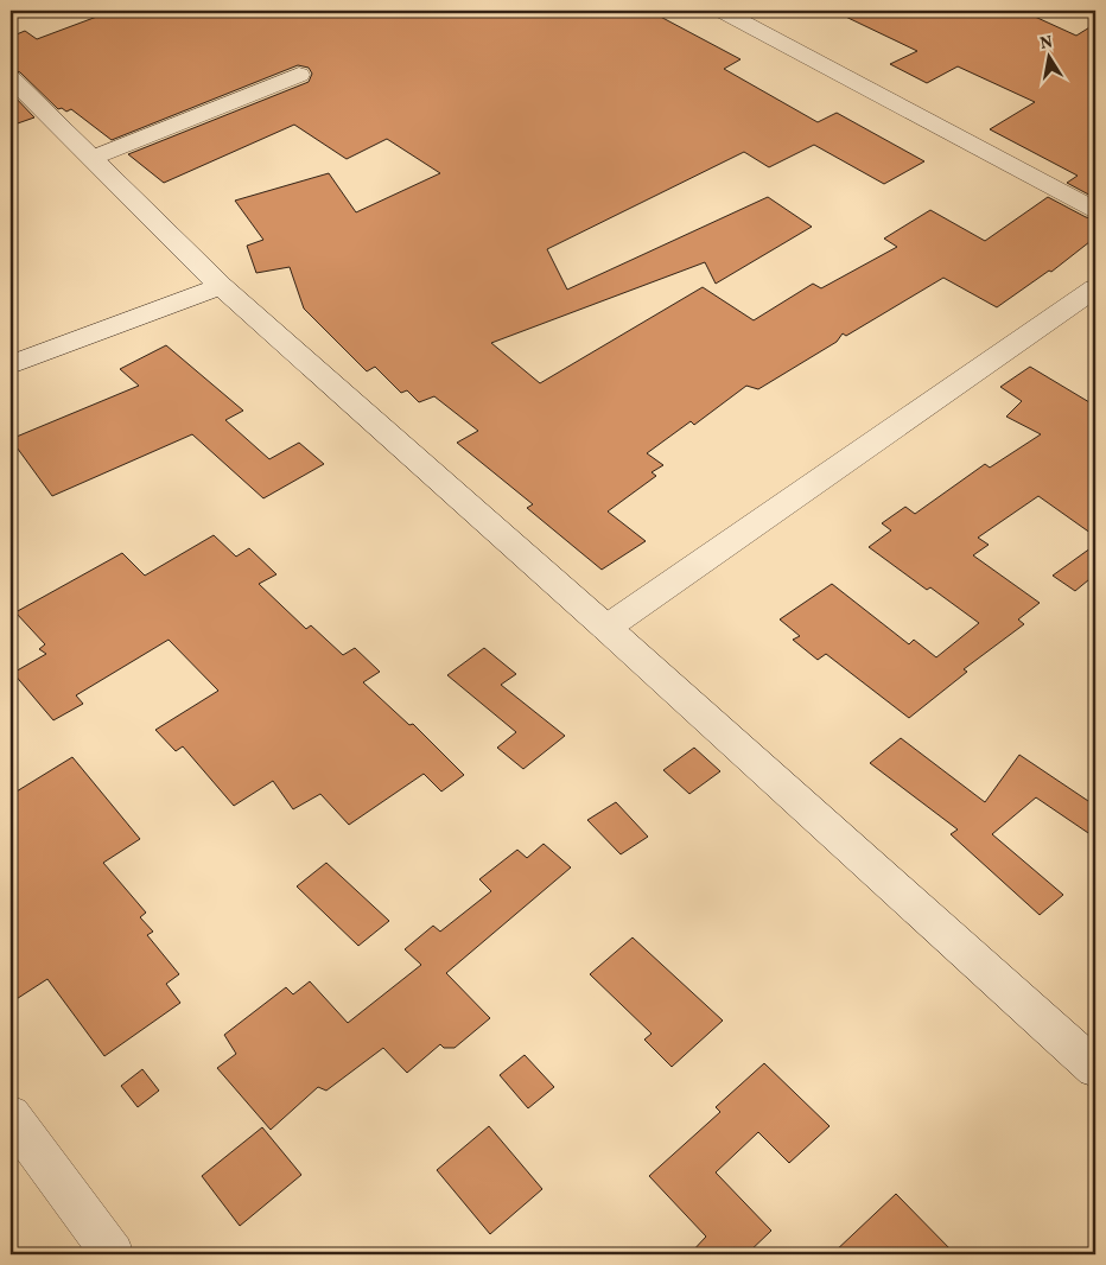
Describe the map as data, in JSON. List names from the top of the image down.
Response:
{
  "north": "top"
}
